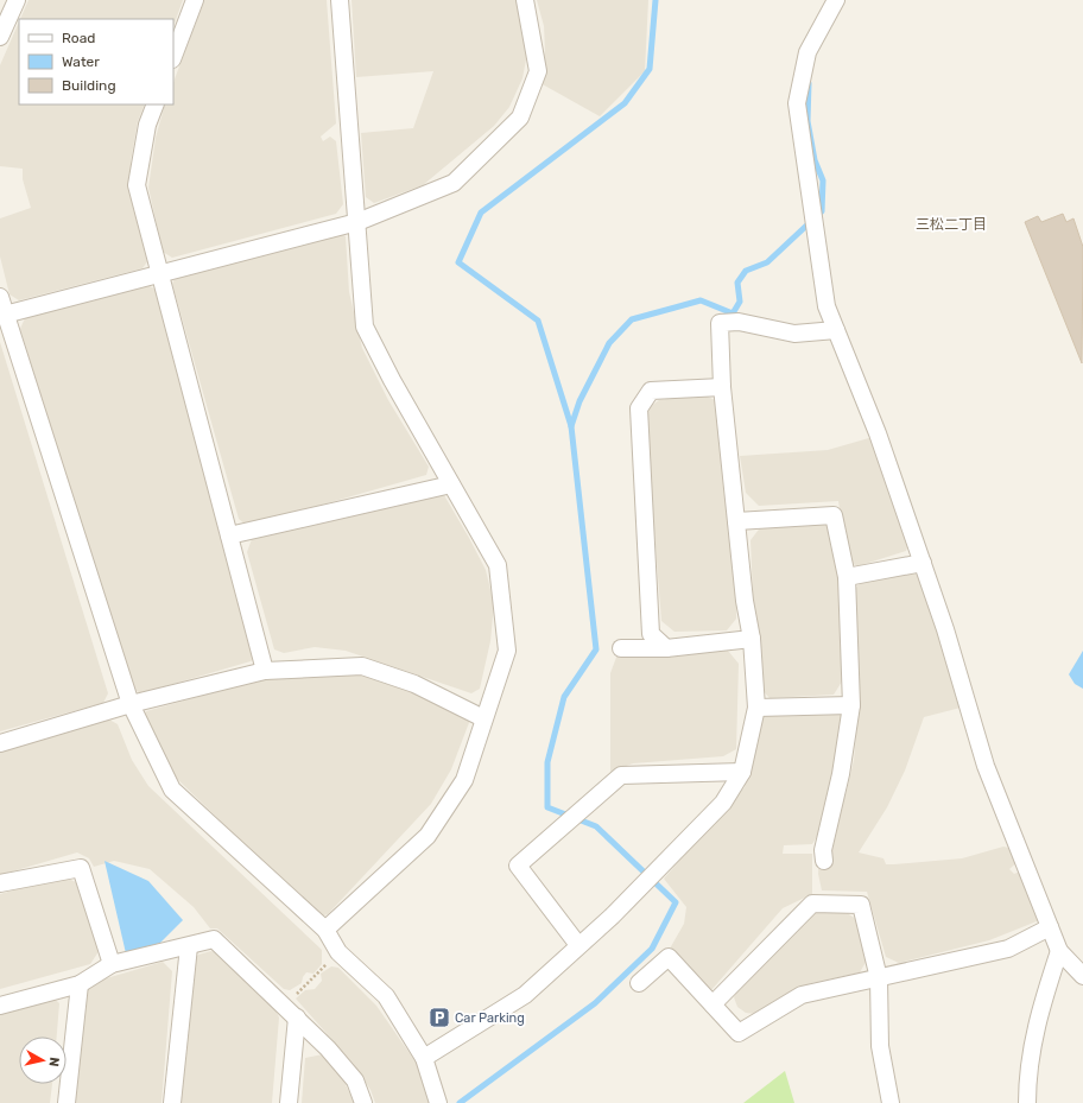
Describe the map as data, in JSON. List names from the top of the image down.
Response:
{
  "districts": ["三松二丁目"],
  "places": {
    "parking": ["Car Parking"]
  },
  "legend": ["Road", "Water", "Building"],
  "north": "right"
}
